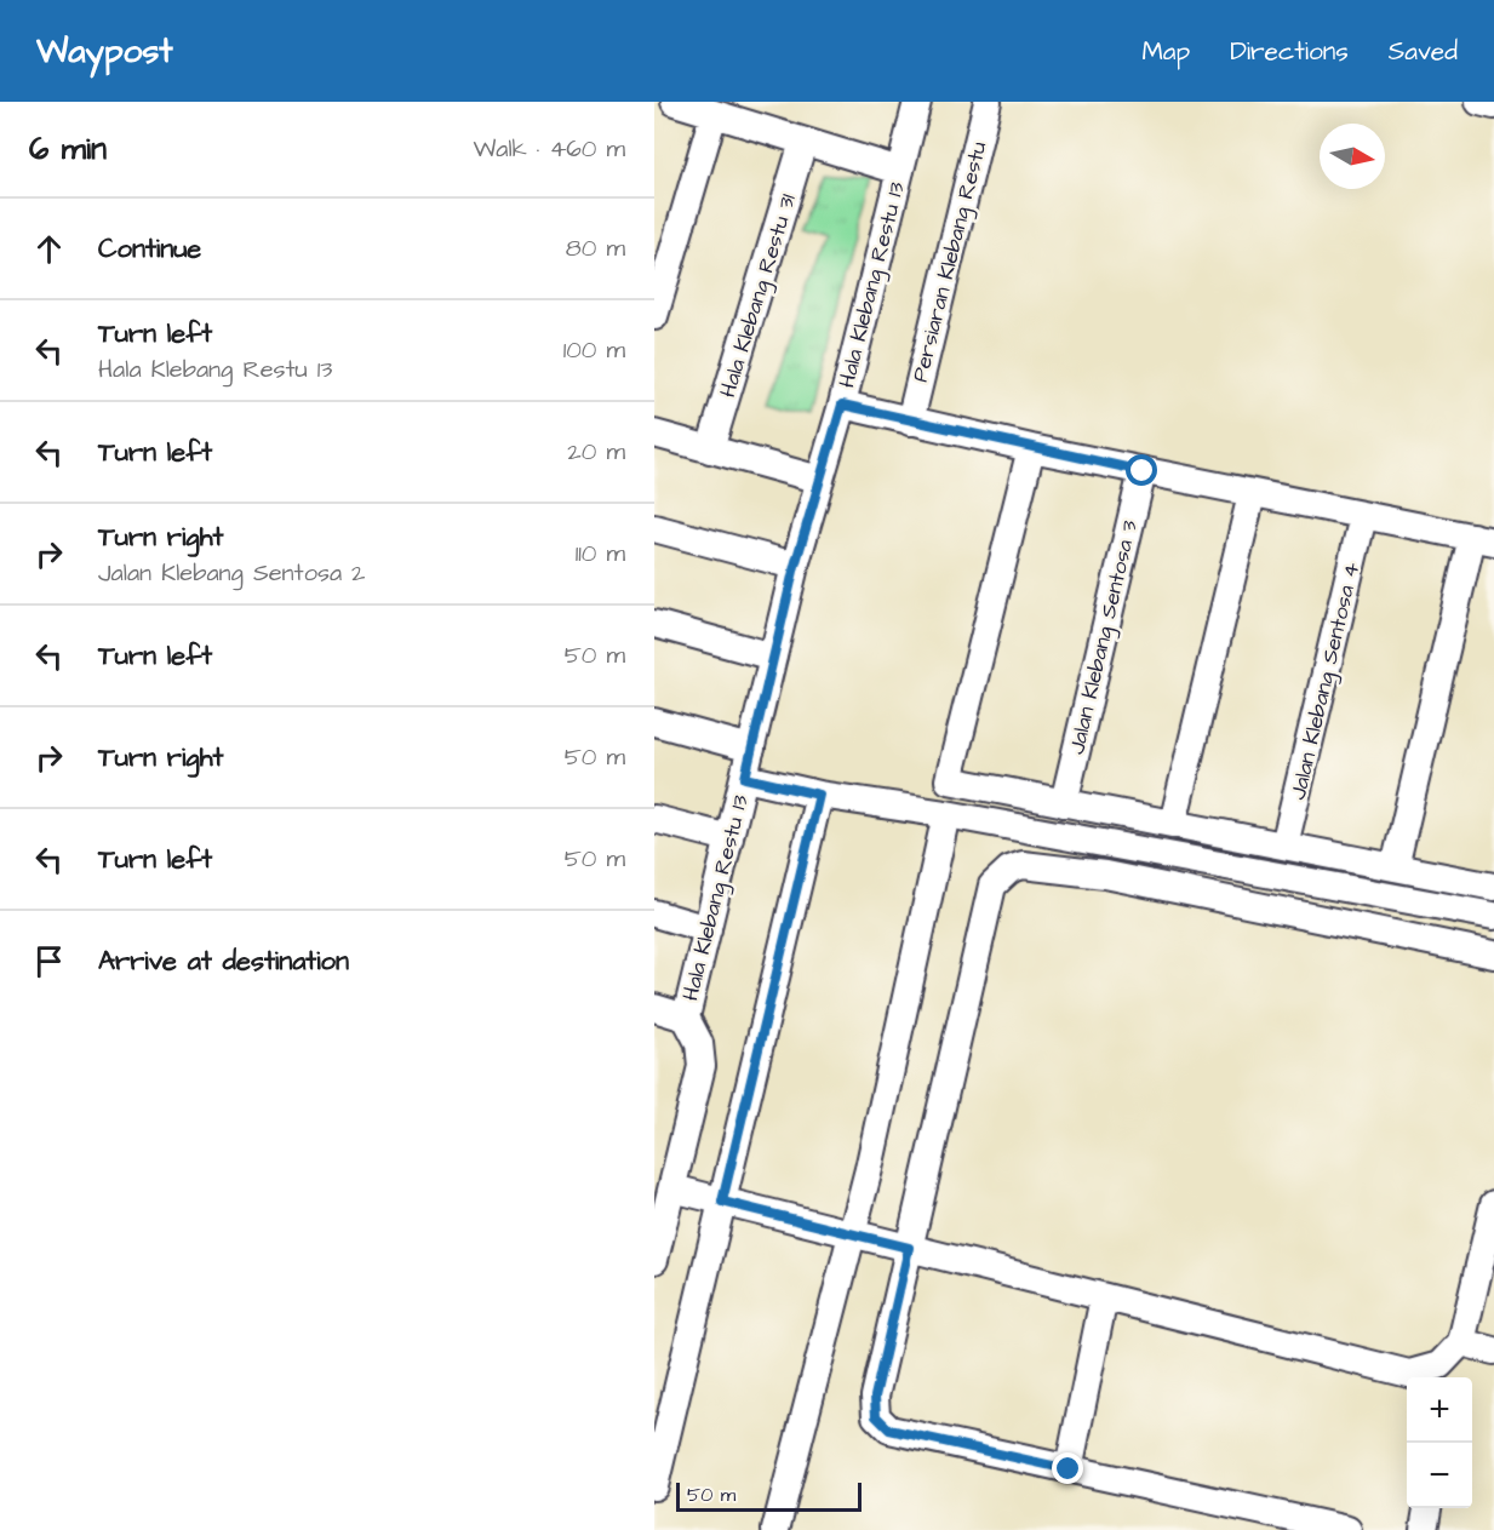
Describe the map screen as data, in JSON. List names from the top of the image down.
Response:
{
  "streets": {
    "street": [
      "Persiaran Klebang Restu",
      "Hala Klebang Restu 13",
      "Hala Klebang Restu 31",
      "Jalan Klebang Sentosa 3",
      "Jalan Klebang Sentosa 4"
    ]
  },
  "scale_bar": "50 m",
  "north": "right",
  "page": {
    "header": "Waypost",
    "nav": ["Map", "Directions", "Saved"],
    "heading": ["6 min", "Walk · 460 m"],
    "list": [
      ["Continue", "80 m"],
      ["Turn left", "Hala Klebang Restu 13", "100 m"],
      ["Turn left", "20 m"],
      ["Turn right", "Jalan Klebang Sentosa 2", "110 m"],
      ["Turn left", "50 m"],
      ["Turn right", "50 m"],
      ["Turn left", "50 m"],
      "Arrive at destination"
    ],
    "map_buttons": ["+", "−"],
    "scale": "50 m"
  }
}
